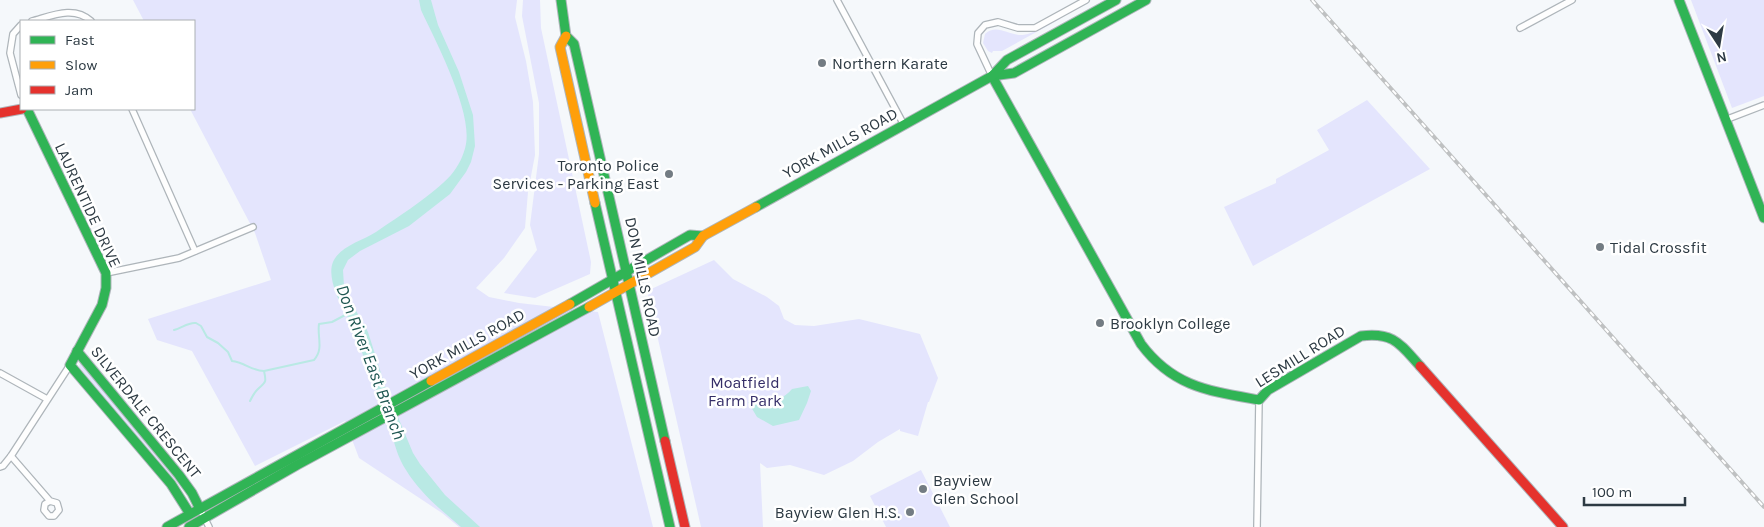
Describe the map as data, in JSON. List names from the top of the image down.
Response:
{
  "streets": {
    "main road": [
      "YORK MILLS ROAD",
      "LAURENTIDE DRIVE",
      "DON MILLS ROAD",
      "LESMILL ROAD",
      "SILVERDALE CRESCENT"
    ]
  },
  "crossings": [
    ["YORK MILLS ROAD", "DON MILLS ROAD"],
    ["YORK MILLS ROAD", "LESMILL ROAD"],
    ["YORK MILLS ROAD", "SILVERDALE CRESCENT"],
    ["LAURENTIDE DRIVE", "SILVERDALE CRESCENT"]
  ],
  "water": ["Don River East Branch"],
  "parks": ["Moatfield Farm Park"],
  "places": [
    "Northern Karate",
    "Toronto Police Services - Parking East",
    "Tidal Crossfit",
    "Brooklyn College",
    "Bayview Glen School",
    "Bayview Glen H.S."
  ],
  "legend": ["Fast", "Slow", "Jam"],
  "scale_bar": "100 m",
  "north": "bottom"
}
